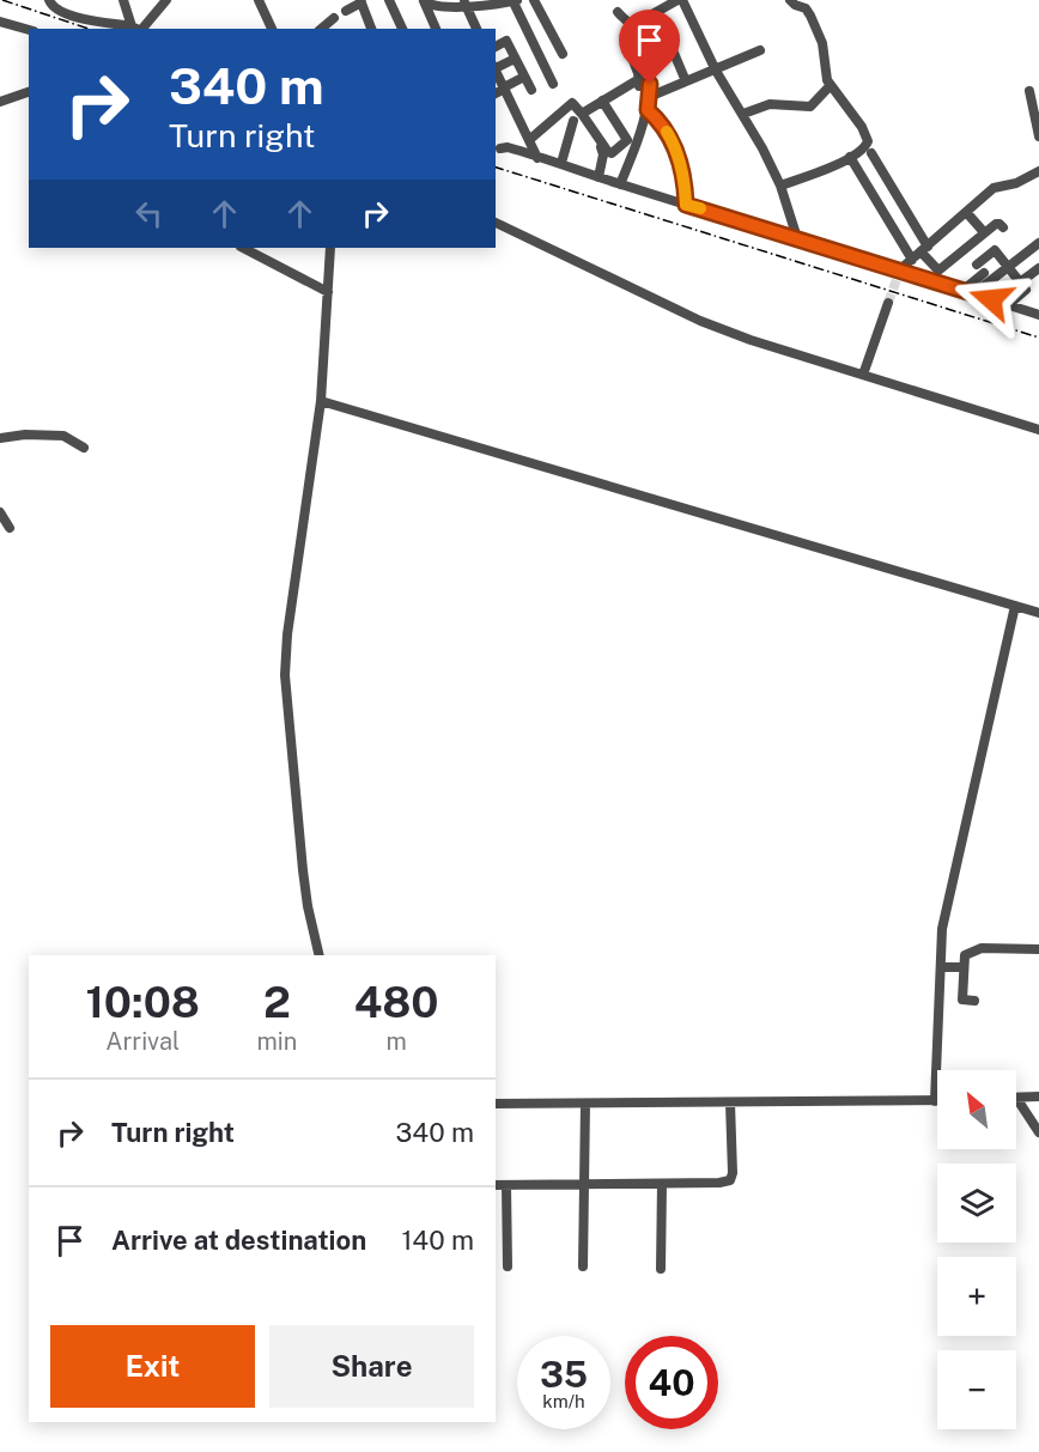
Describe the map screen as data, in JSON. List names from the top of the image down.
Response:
{
  "north": "top left",
  "page": {
    "turn": ["340 m", "Turn right"],
    "eta": [
      "10:08",
      "Arrival",
      "2",
      "min",
      "480",
      "m"
    ],
    "map_buttons": ["+", "−"],
    "list": [
      {
        "name": "Turn right",
        "value": "340 m"
      },
      {
        "name": "Arrive at destination",
        "value": "140 m"
      }
    ],
    "buttons": ["Exit", "Share"],
    "speed": "35 km/h",
    "limit": "40"
  }
}
